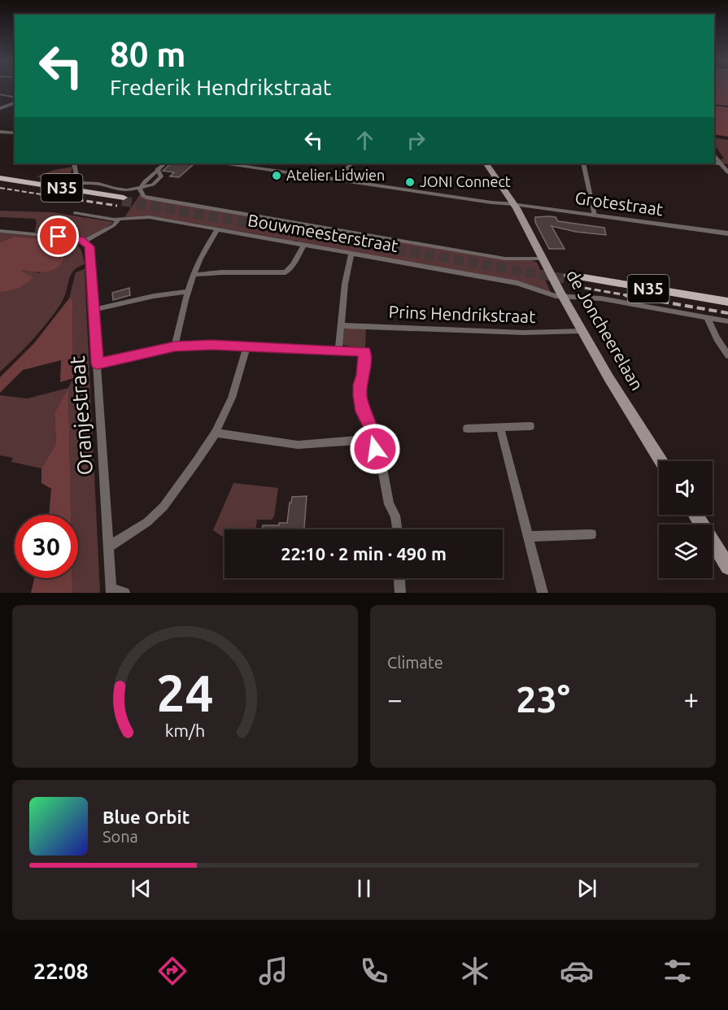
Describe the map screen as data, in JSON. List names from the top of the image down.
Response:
{
  "streets": {
    "main road": ["N35", "de Joncheerelaan"],
    "street": [
      "Grotestraat",
      "Bouwmeesterstraat",
      "Prins Hendrikstraat",
      "Oranjestraat"
    ]
  },
  "crossings": [
    ["Grotestraat", "de Joncheerelaan"],
    ["Bouwmeesterstraat", "de Joncheerelaan"],
    ["Prins Hendrikstraat", "de Joncheerelaan"]
  ],
  "places": ["Atelier Lidwien", "JONI Connect"],
  "page": {
    "turn": ["80 m", "Frederik Hendrikstraat"],
    "limit": "30",
    "trip": "22:10 · 2 min · 490 m",
    "tile": "Climate",
    "heat": ["−", "23°", "+"],
    "song": ["Blue Orbit", "Sona"],
    "tabs": "22:08",
    "gauge": ["24", "km/h"]
  }
}
